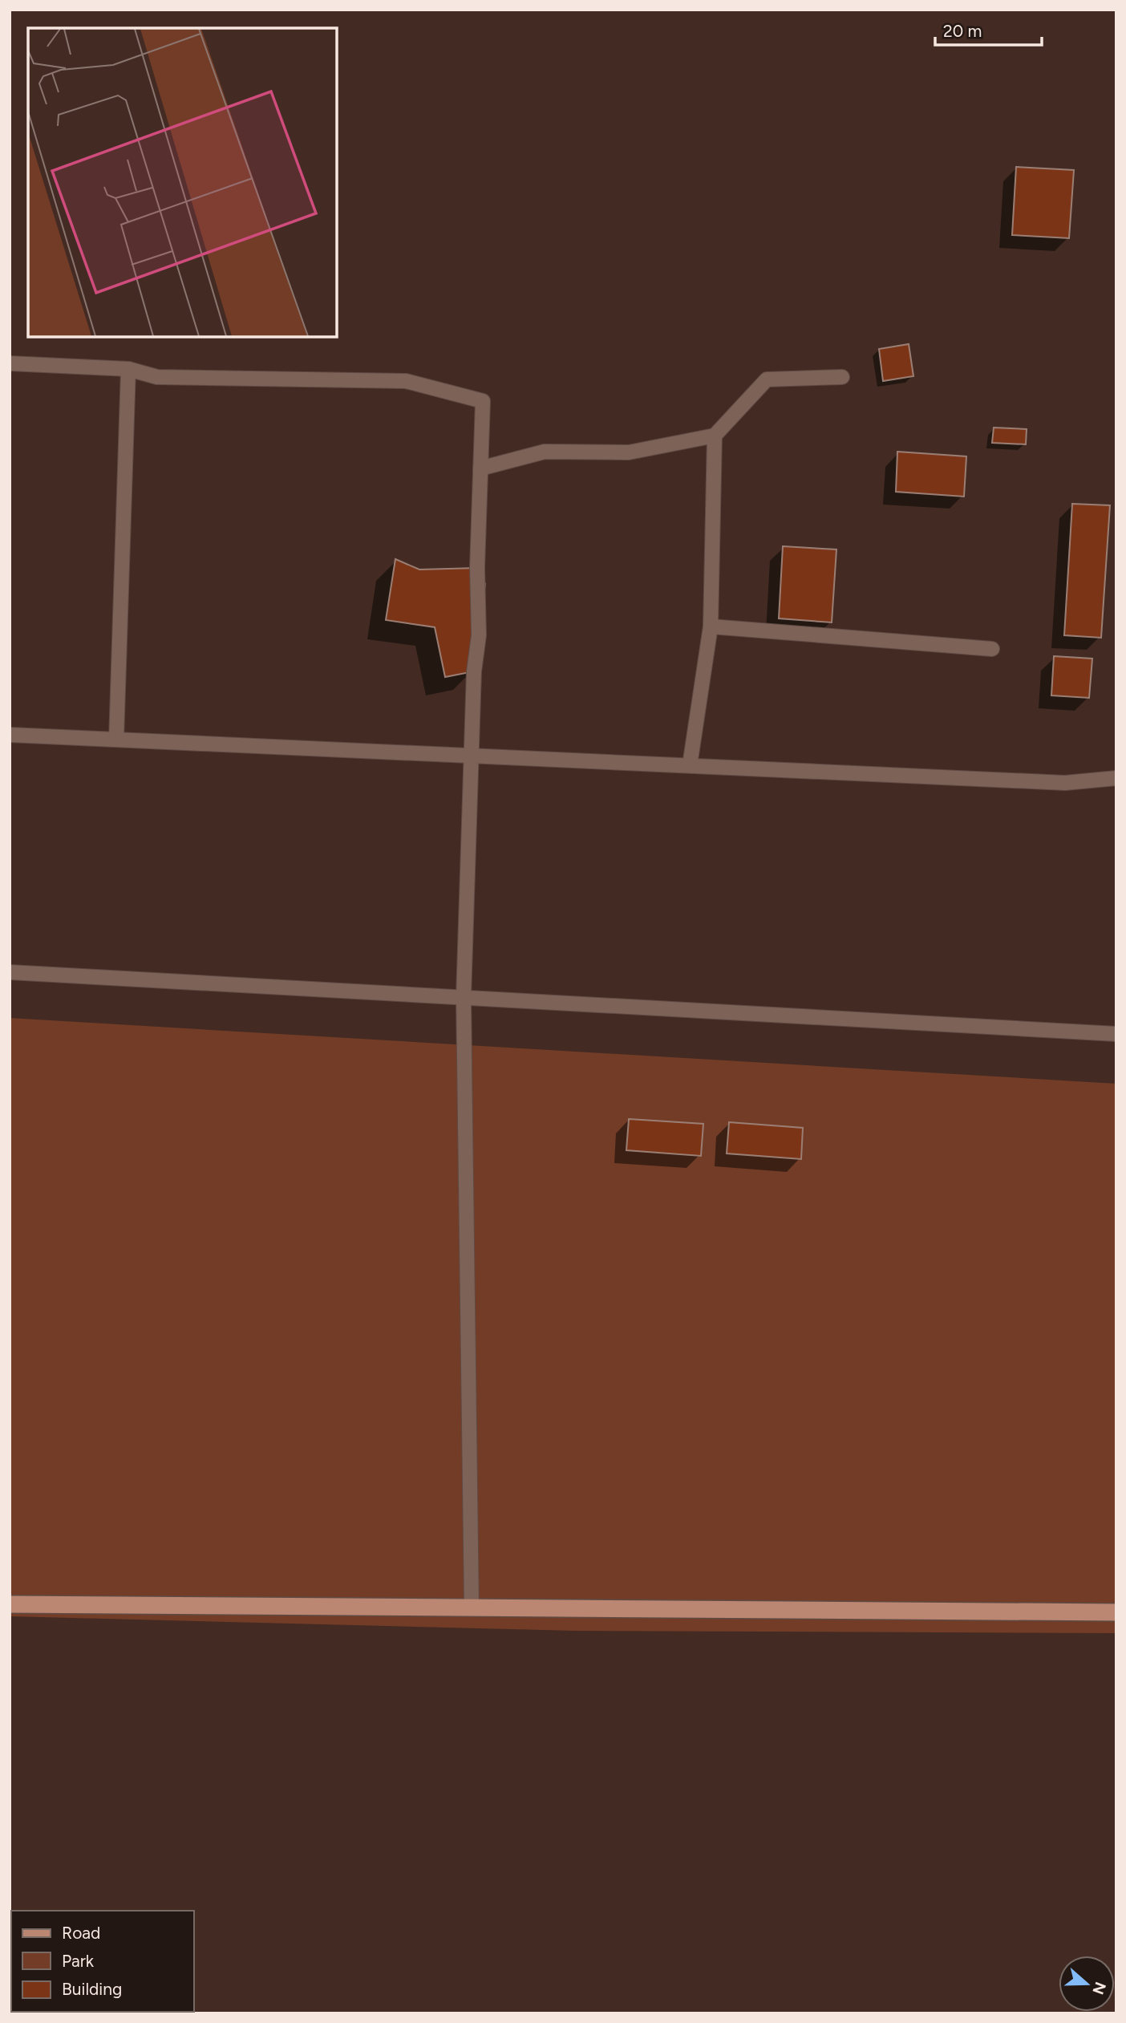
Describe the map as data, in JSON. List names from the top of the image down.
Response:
{
  "legend": ["Road", "Park", "Building"],
  "scale_bar": "20 m",
  "north": "right"
}
